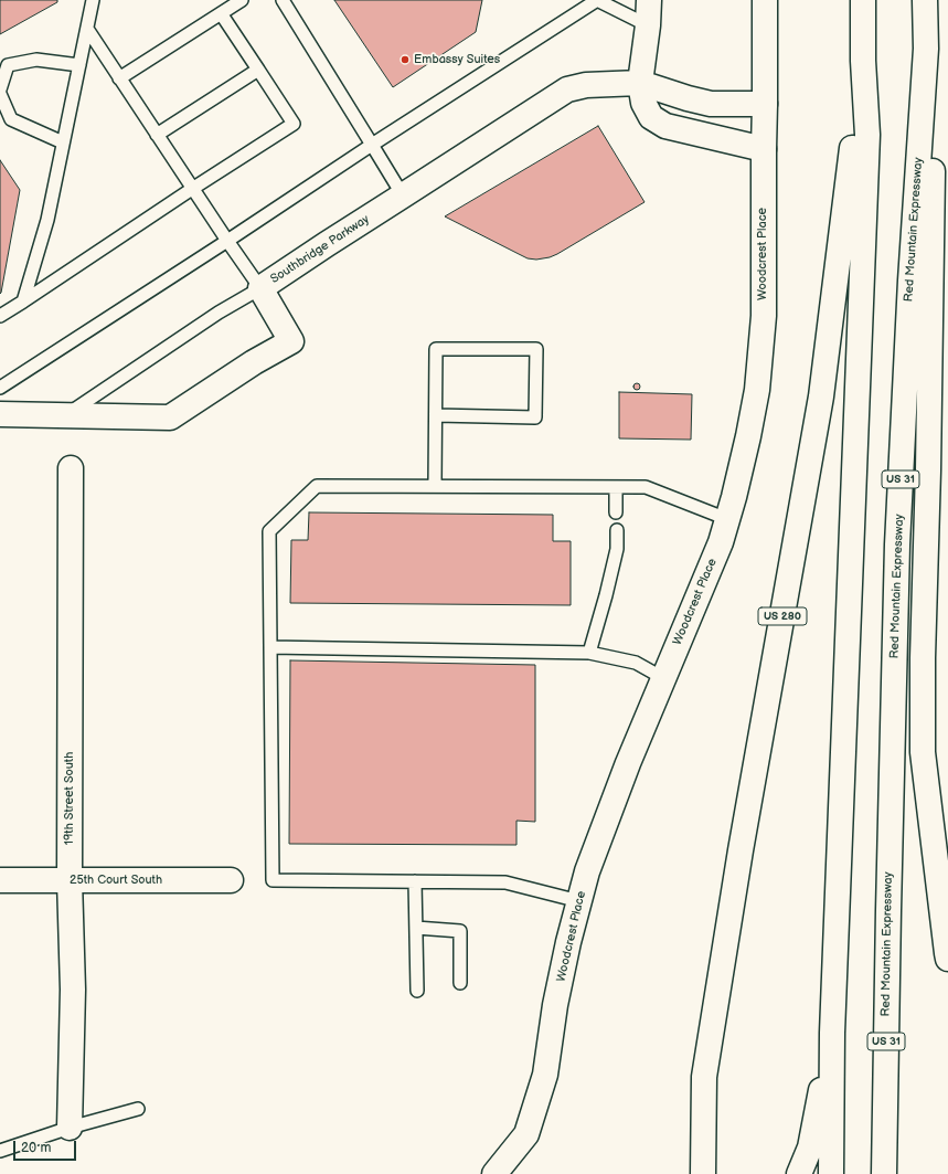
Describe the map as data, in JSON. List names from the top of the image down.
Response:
{
  "streets": {
    "main road": [
      "Red Mountain Expressway",
      "Southbridge Parkway",
      "Woodcrest Place",
      "US 31",
      "US 280",
      "19th Street South",
      "25th Court South"
    ]
  },
  "crossings": [
    ["Southbridge Parkway", "Woodcrest Place"],
    ["19th Street South", "25th Court South"]
  ],
  "places": ["Embassy Suites"],
  "scale_bar": "20 m"
}
